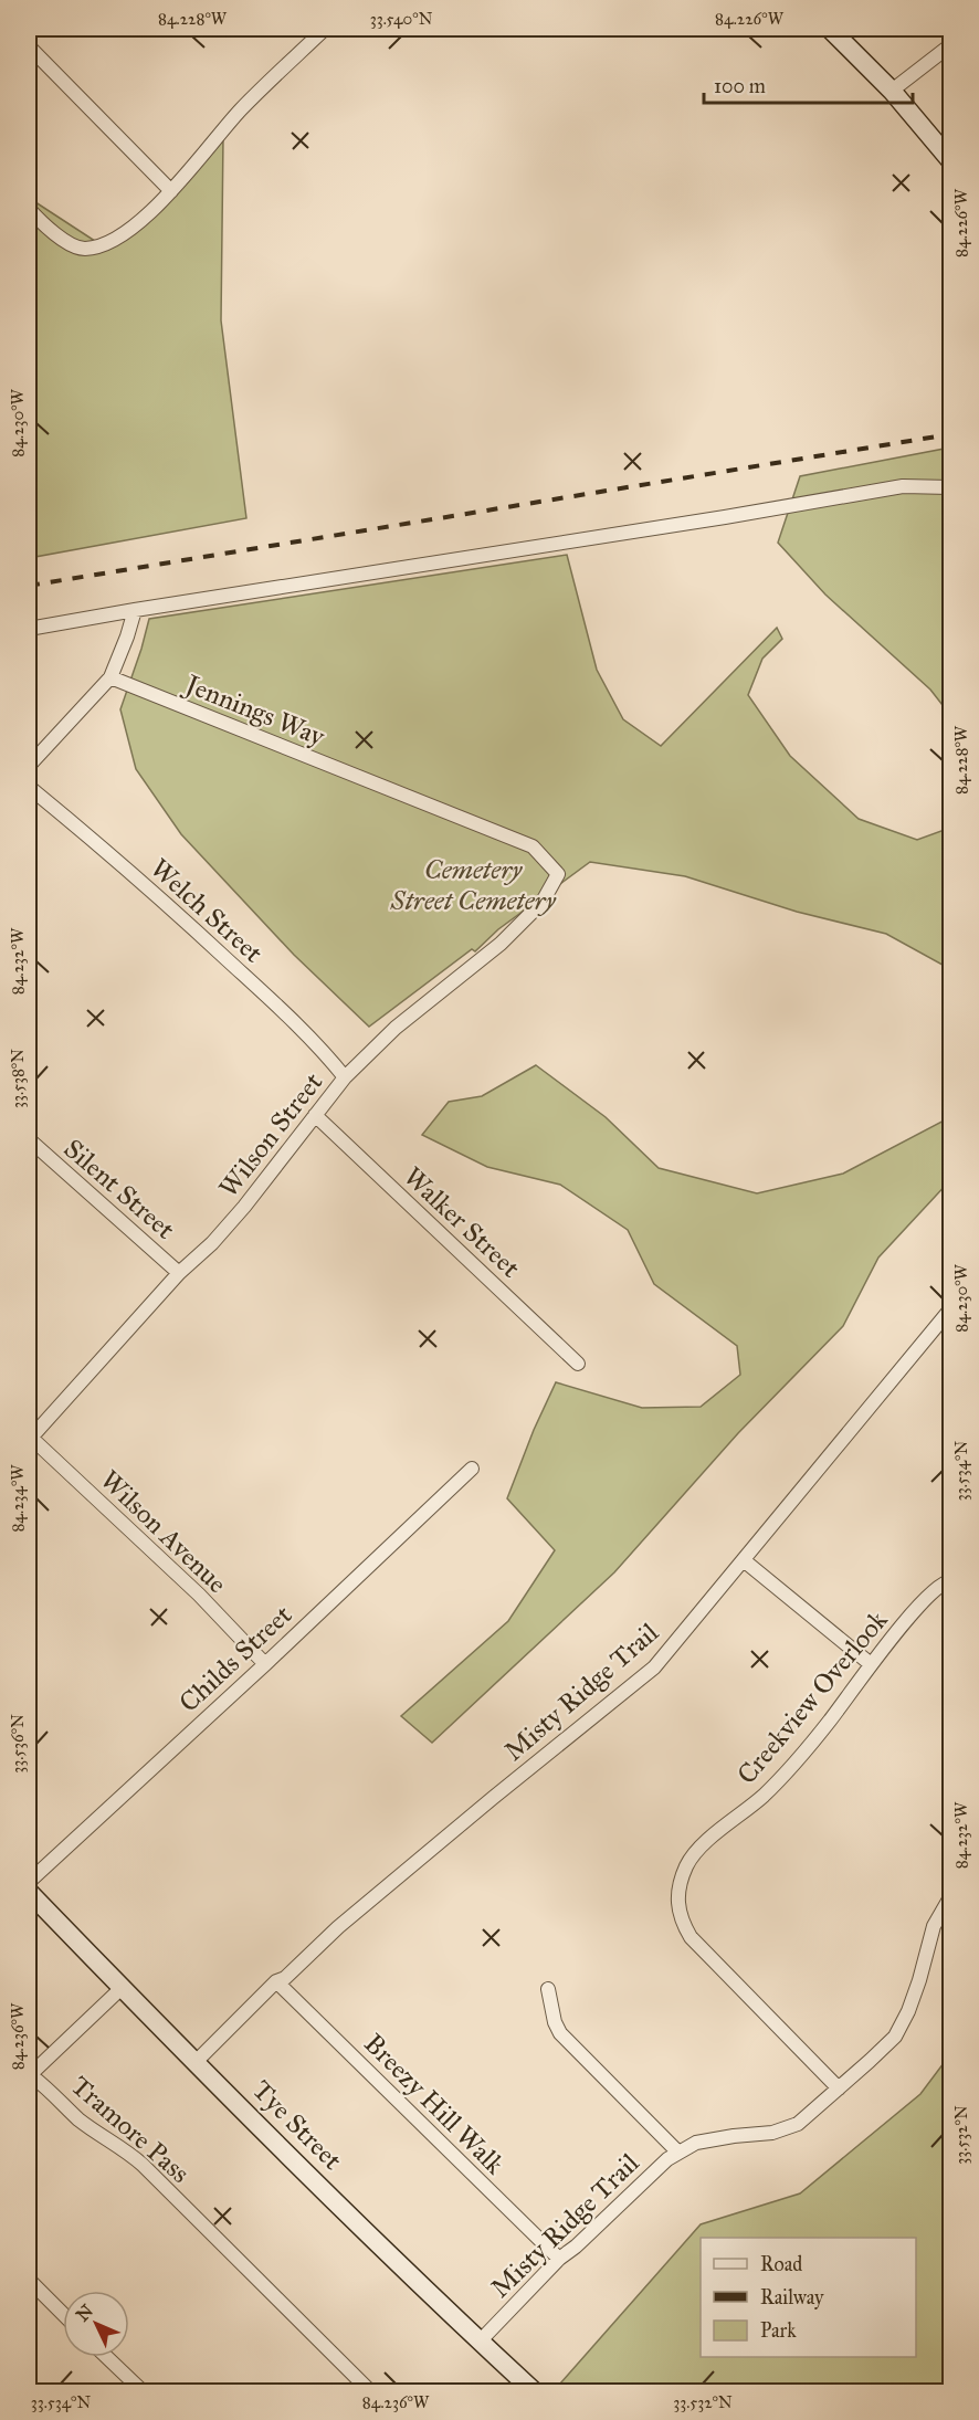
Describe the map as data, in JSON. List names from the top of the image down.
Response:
{
  "streets": {
    "street": [
      "Jennings Way",
      "Welch Street",
      "Wilson Street",
      "Silent Street",
      "Walker Street",
      "Wilson Avenue",
      "Childs Street",
      "Misty Ridge Trail",
      "Creekview Overlook",
      "Breezy Hill Walk",
      "Tye Street",
      "Tramore Pass"
    ]
  },
  "crossings": [
    ["Jennings Way", "Wilson Street"],
    ["Welch Street", "Wilson Street"],
    ["Wilson Street", "Silent Street"],
    ["Wilson Street", "Walker Street"],
    ["Wilson Street", "Wilson Avenue"],
    ["Wilson Avenue", "Childs Street"],
    ["Misty Ridge Trail", "Creekview Overlook"],
    ["Misty Ridge Trail", "Breezy Hill Walk"],
    ["Misty Ridge Trail", "Tye Street"]
  ],
  "parks": ["Cemetery Street Cemetery"],
  "legend": ["Road", "Railway", "Park"],
  "scale_bar": "100 m",
  "north": "top left",
  "coordinates": [
    "84.228°W",
    "33.540°N",
    "84.226°W",
    "84.230°W",
    "84.232°W",
    "33.538°N",
    "33.534°N",
    "84.234°W",
    "33.536°N",
    "84.236°W",
    "33.532°N"
  ]
}
